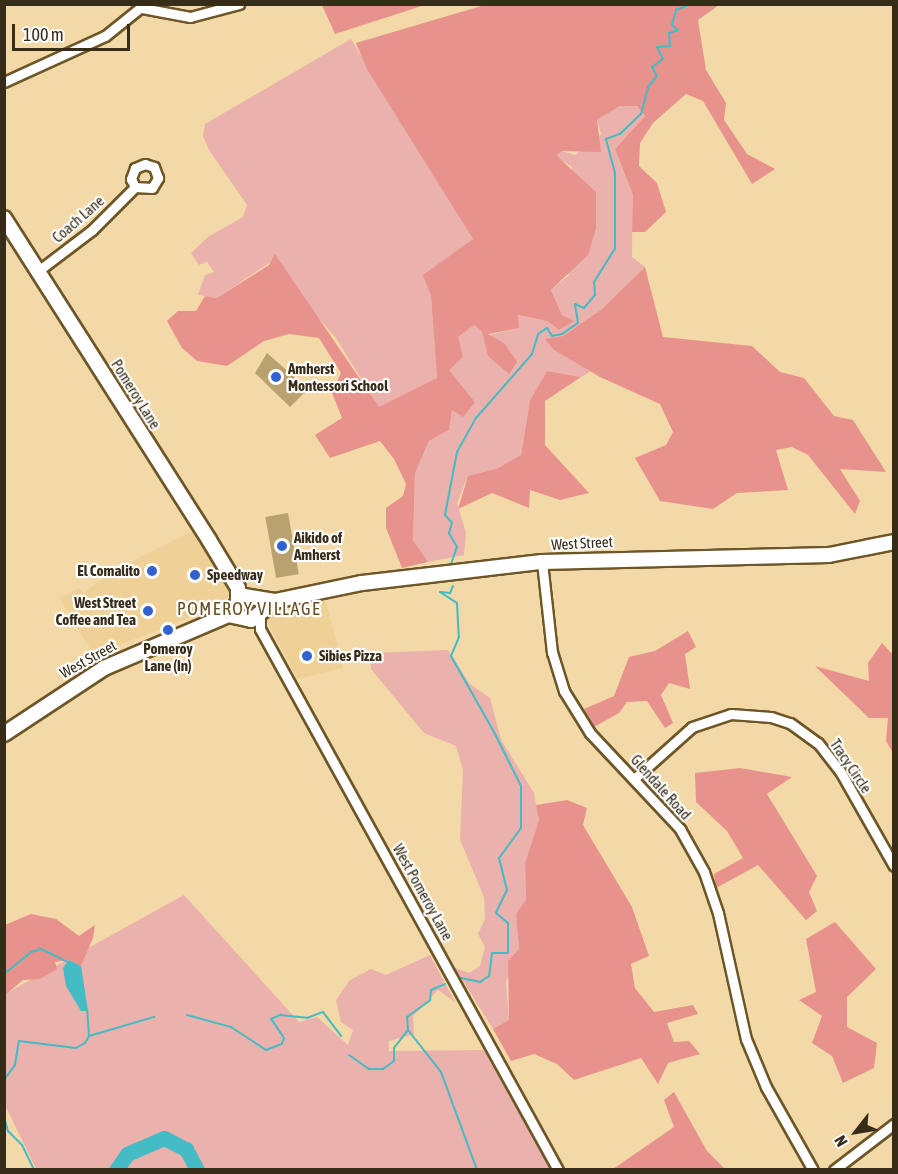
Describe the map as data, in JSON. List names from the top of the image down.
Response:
{
  "streets": {
    "main road": ["Pomeroy Lane", "West Street"],
    "street": [
      "Coach Lane",
      "Tracy Circle",
      "Glendale Road",
      "West Pomeroy Lane"
    ]
  },
  "crossings": [
    ["Coach Lane", "Pomeroy Lane"],
    ["Pomeroy Lane", "West Street"],
    ["Pomeroy Lane", "West Pomeroy Lane"],
    ["West Street", "Glendale Road"],
    ["West Street", "West Pomeroy Lane"],
    ["Tracy Circle", "Glendale Road"]
  ],
  "districts": ["POMEROY VILLAGE"],
  "places": [
    "Amherst Montessori School",
    "Aikido of Amherst",
    "El Comalito",
    "Speedway",
    "West Street Coffee and Tea",
    "Pomeroy Lane (In)",
    "Sibies Pizza"
  ],
  "scale_bar": "100 m",
  "north": "bottom left"
}
